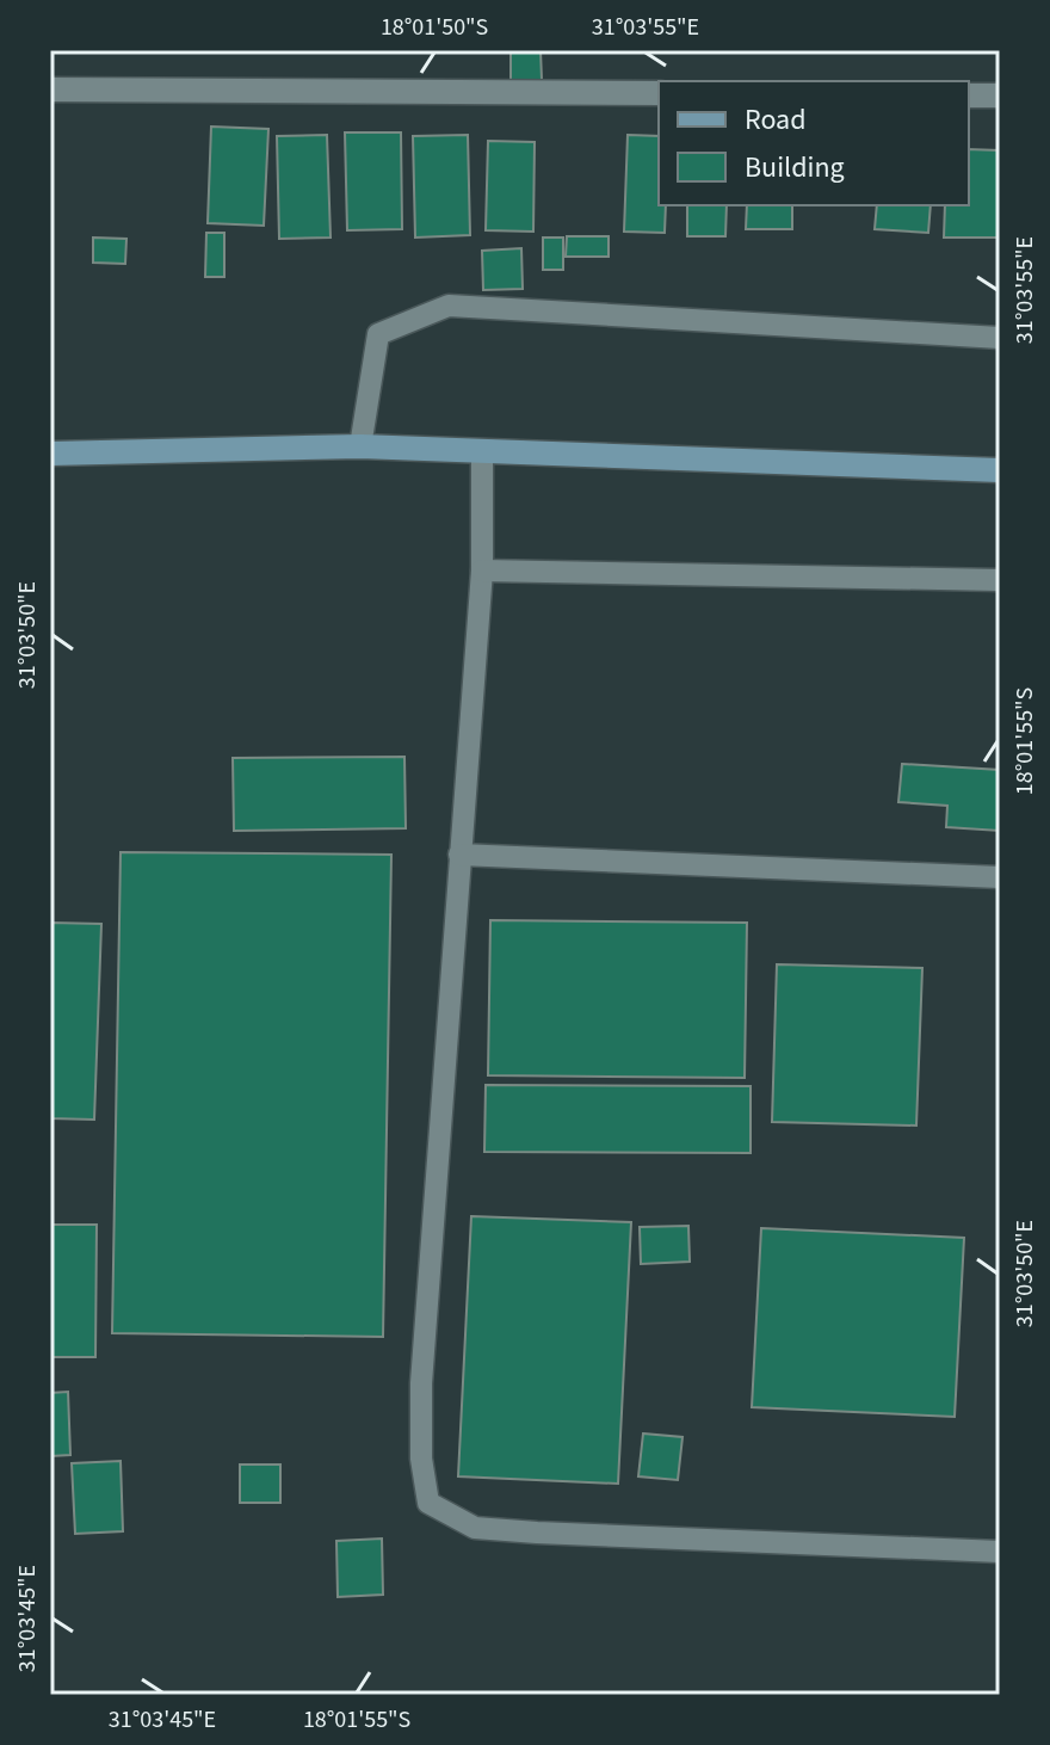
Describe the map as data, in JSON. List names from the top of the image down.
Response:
{
  "legend": ["Road", "Building"],
  "coordinates": [
    "18°01'50\"S",
    "31°03'55\"E",
    "31°03'50\"E",
    "18°01'55\"S",
    "31°03'45\"E"
  ]
}
